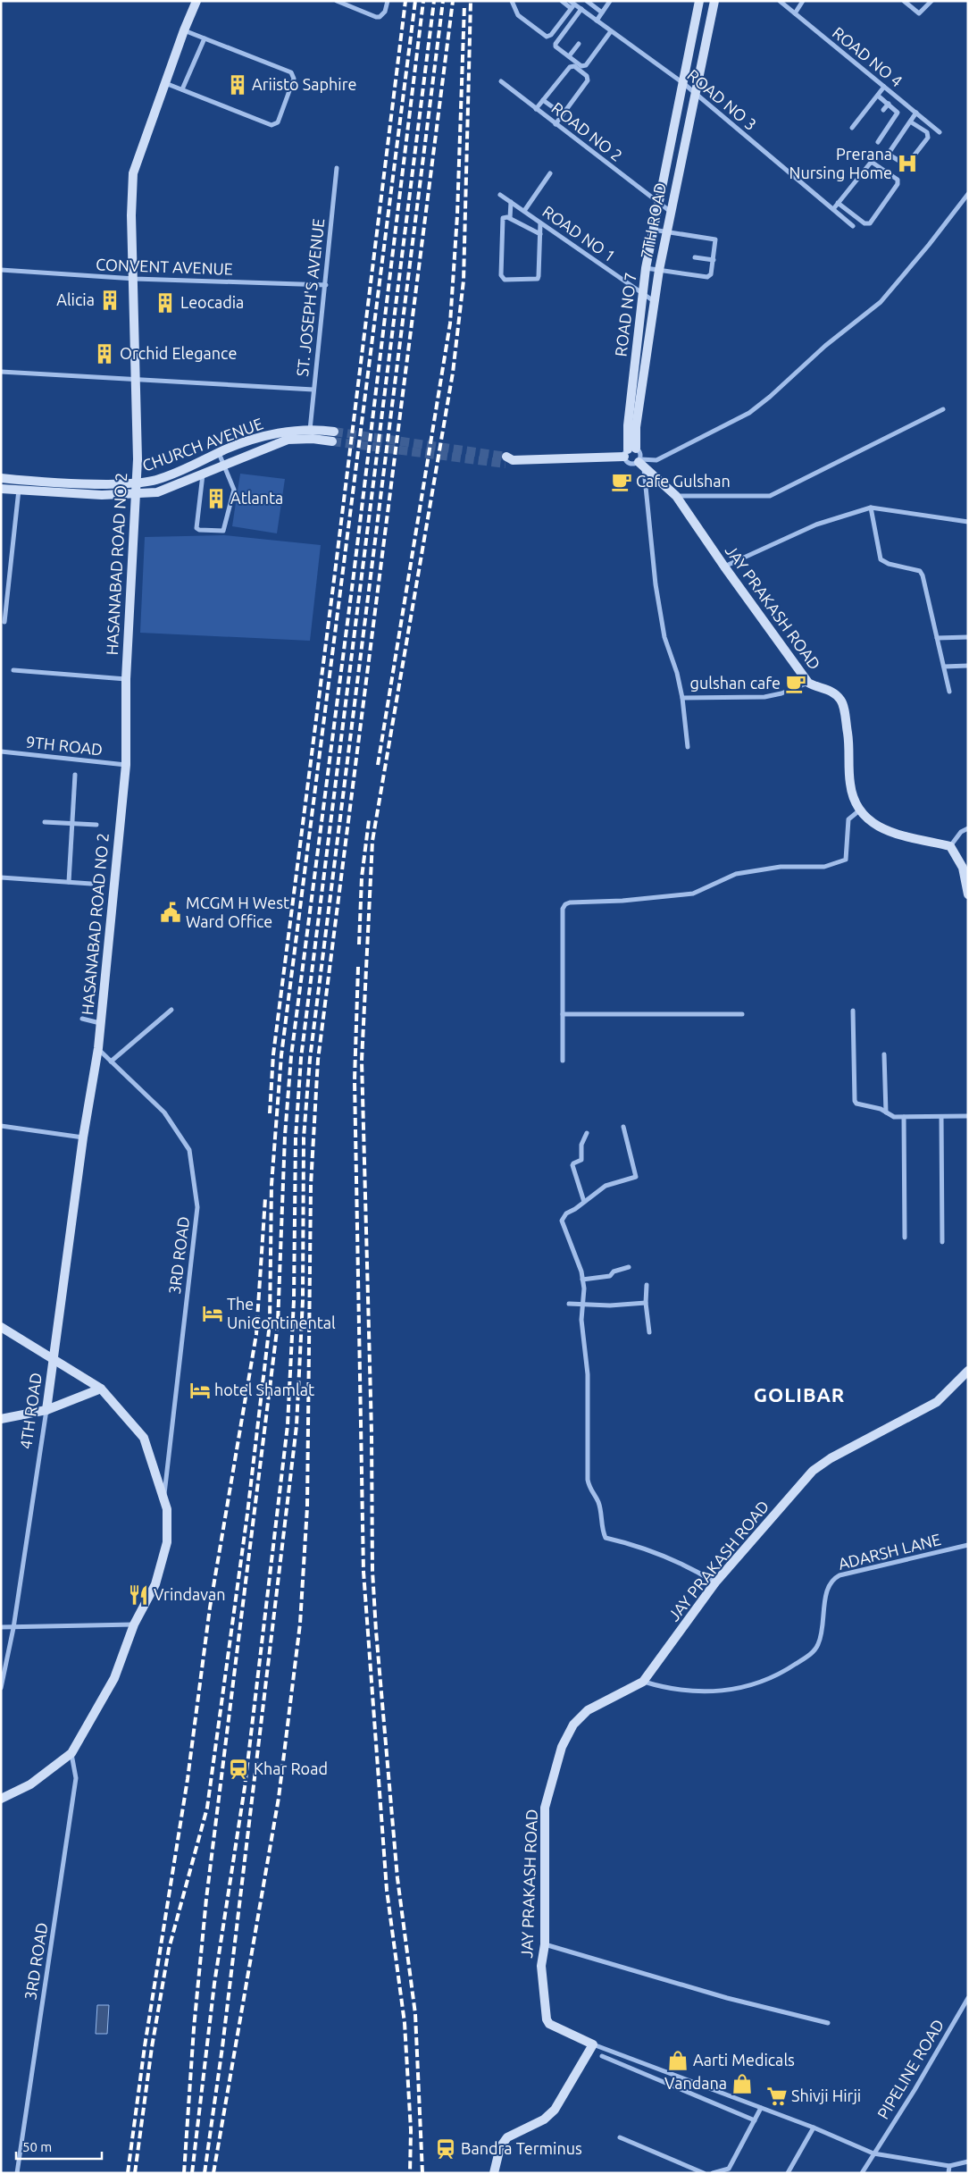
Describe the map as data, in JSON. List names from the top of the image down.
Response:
{
  "streets": {
    "street": [
      "ROAD NO 4",
      "ROAD NO 3",
      "ROAD NO 2",
      "7TH ROAD",
      "ROAD NO 1",
      "CONVENT AVENUE",
      "ST. JOSEPH'S AVENUE",
      "ROAD NO 7",
      "CHURCH AVENUE",
      "HASANABAD ROAD NO 2",
      "JAY PRAKASH ROAD",
      "9TH ROAD",
      "3RD ROAD",
      "4TH ROAD",
      "ADARSH LANE",
      "PIPELINE ROAD"
    ]
  },
  "crossings": [
    ["ROAD NO 3", "7TH ROAD"],
    ["ROAD NO 3", "ROAD NO 7"],
    ["ROAD NO 2", "7TH ROAD"],
    ["ROAD NO 2", "ROAD NO 7"],
    ["7TH ROAD", "ROAD NO 1"],
    ["7TH ROAD", "ROAD NO 7"],
    ["ROAD NO 1", "ROAD NO 7"],
    ["CONVENT AVENUE", "ST. JOSEPH'S AVENUE"],
    ["CONVENT AVENUE", "HASANABAD ROAD NO 2"],
    ["ST. JOSEPH'S AVENUE", "CHURCH AVENUE"],
    ["CHURCH AVENUE", "HASANABAD ROAD NO 2"],
    ["HASANABAD ROAD NO 2", "9TH ROAD"],
    ["HASANABAD ROAD NO 2", "3RD ROAD"],
    ["HASANABAD ROAD NO 2", "4TH ROAD"],
    ["JAY PRAKASH ROAD", "ADARSH LANE"],
    ["JAY PRAKASH ROAD", "PIPELINE ROAD"]
  ],
  "districts": ["GOLIBAR"],
  "places": {
    "building": [
      "Ariisto Saphire",
      "Alicia",
      "Leocadia",
      "Orchid Elegance",
      "Atlanta"
    ],
    "hospital": ["Prerana Nursing Home"],
    "cafe": ["Cafe Gulshan", "gulshan cafe"],
    "public building": ["MCGM H West Ward Office"],
    "hotel": ["The UniContinental", "hotel Shamlat"],
    "restaurant": ["Vrindavan"],
    "station": ["Khar Road", "Bandra Terminus"],
    "shop": ["Aarti Medicals", "Vandana"],
    "supermarket": ["Shivji Hirji"]
  },
  "scale_bar": "50 m"
}
